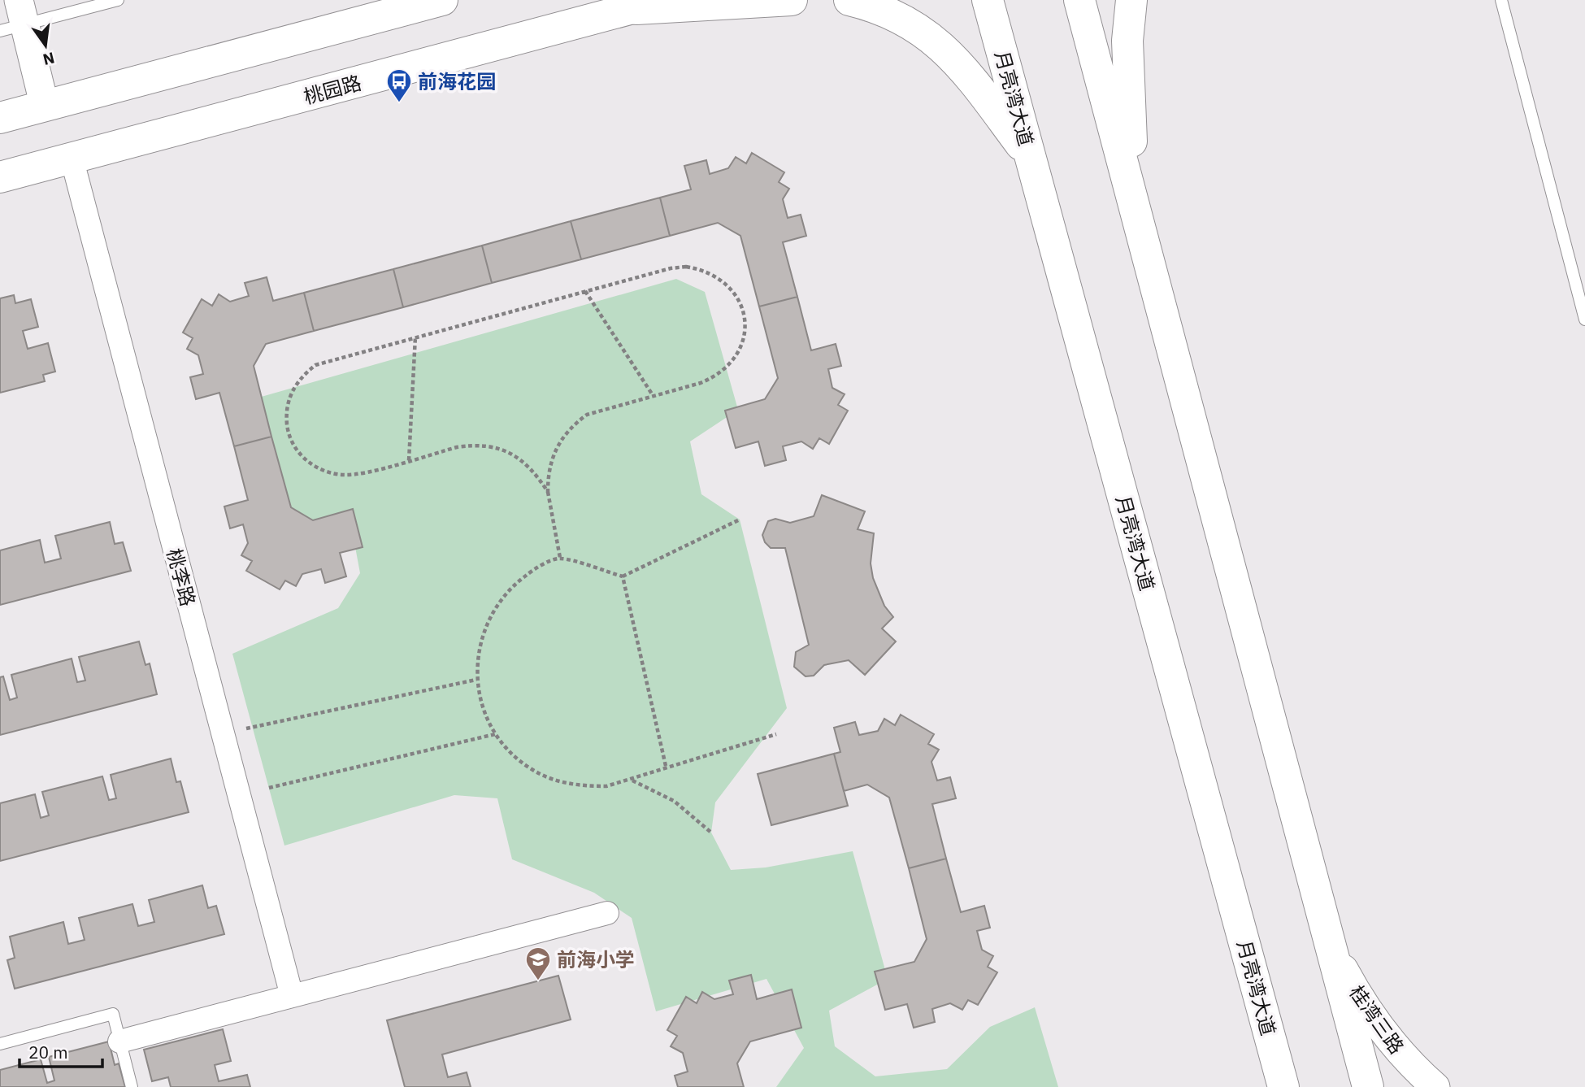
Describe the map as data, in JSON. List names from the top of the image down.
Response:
{
  "streets": {
    "main road": ["桃园路", "月亮湾大道"],
    "street": ["桃李路", "桂湾三路"]
  },
  "crossings": [
    ["桃园路", "桃李路"]
  ],
  "places": {
    "bus stop": ["前海花园"],
    "school or university": ["前海小学"]
  },
  "scale_bar": "20 m",
  "north": "bottom"
}
